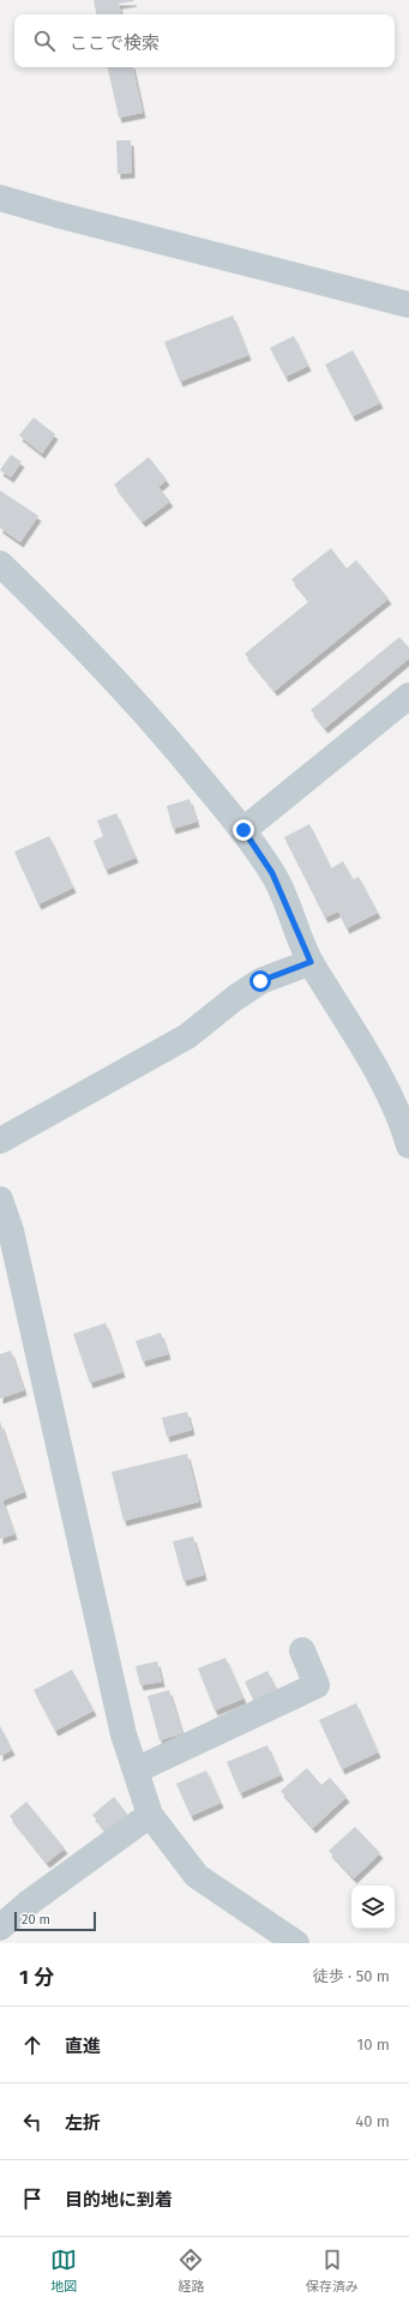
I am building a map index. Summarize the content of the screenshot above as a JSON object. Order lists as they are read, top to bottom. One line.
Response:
{"scale_bar":"20 m","page":{"search":"ここで検索","scale":"20 m","heading":["1 分","徒歩 · 50 m"],"list":[["直進","10 m"],["左折","40 m"],"目的地に到着"],"nav":["地図","経路","保存済み"]}}
